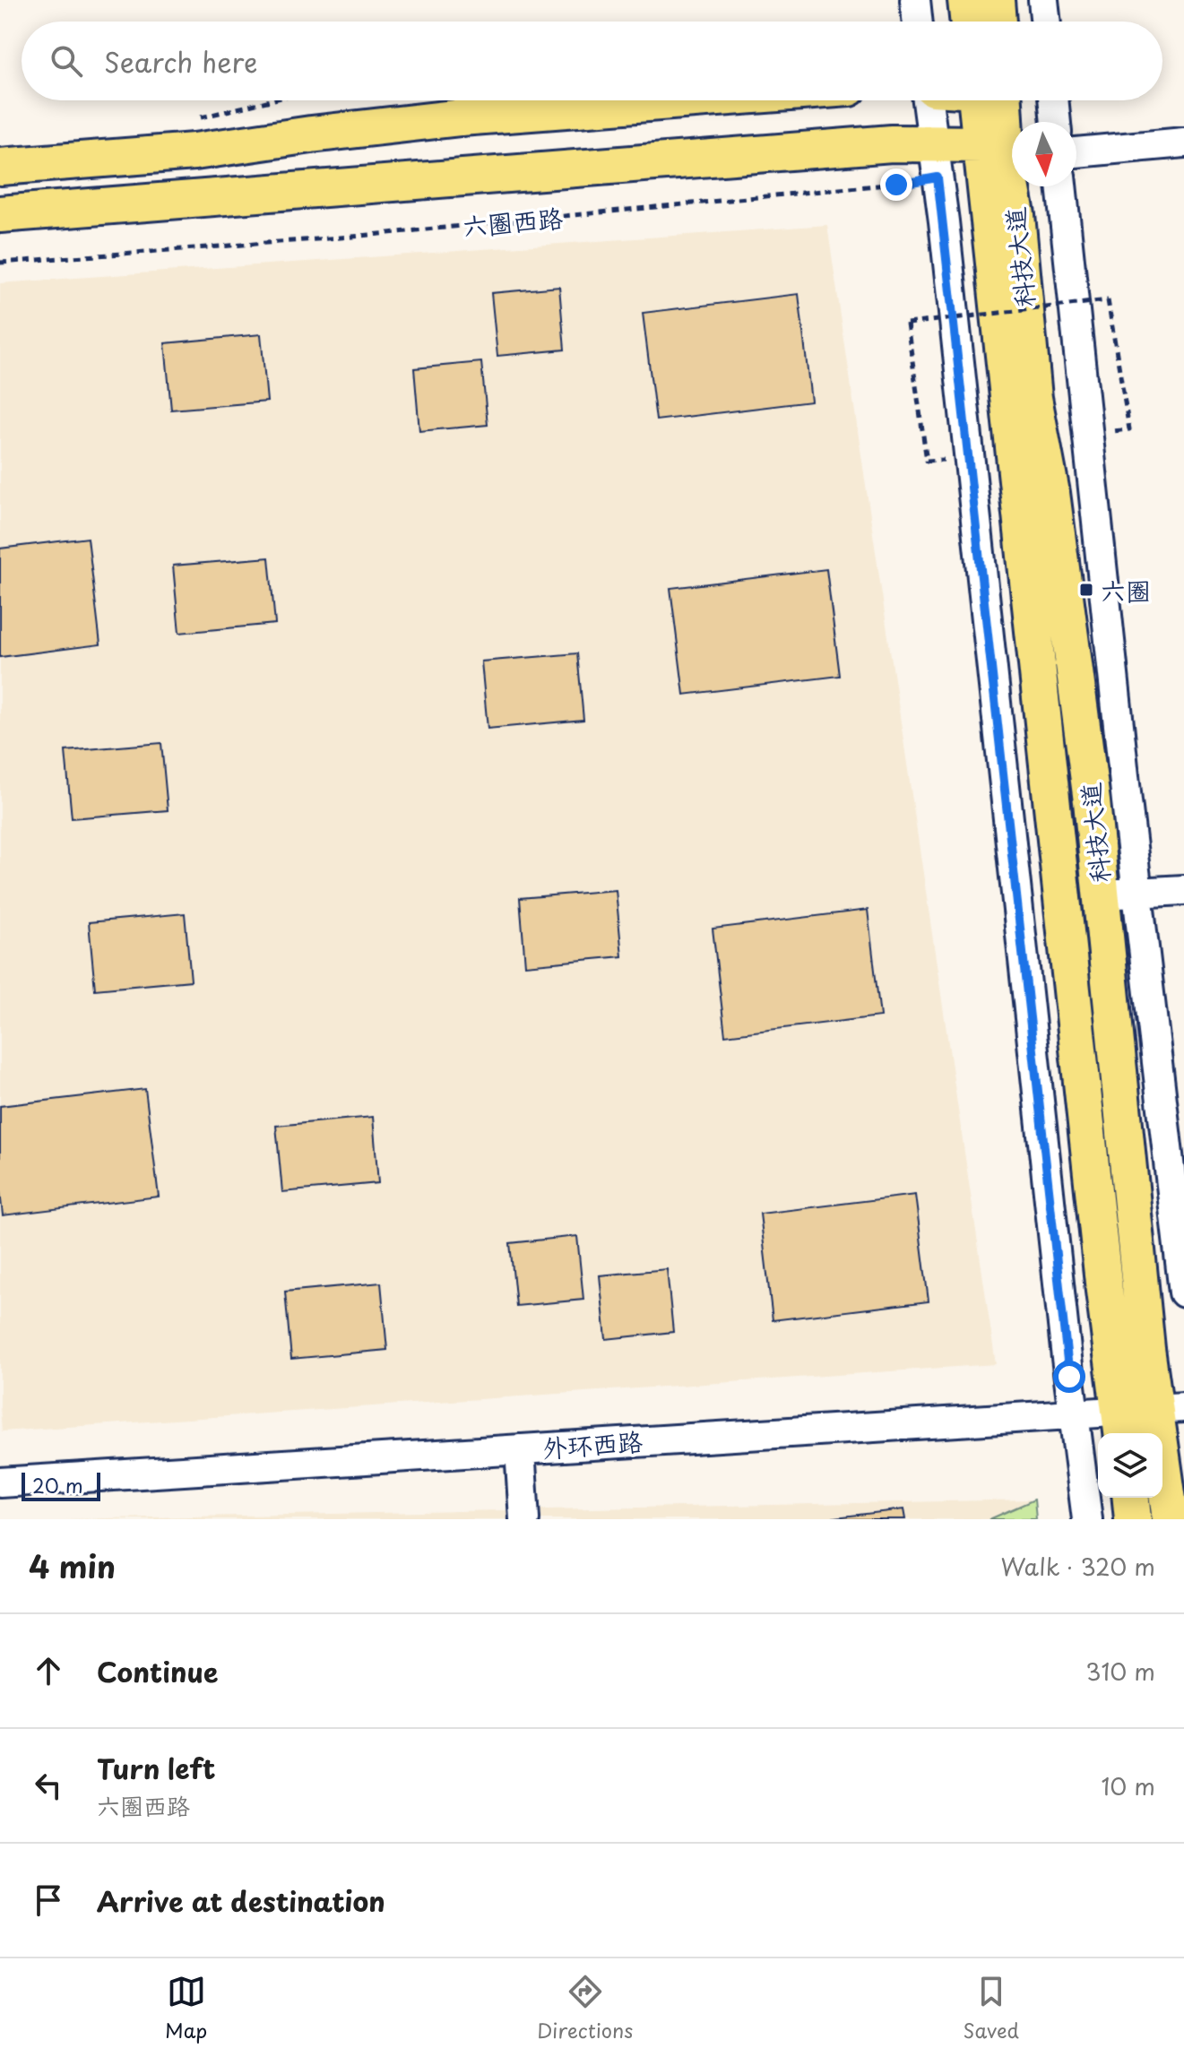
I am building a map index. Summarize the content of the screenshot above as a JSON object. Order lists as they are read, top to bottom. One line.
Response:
{"streets":{"main road":["六圈西路","科技大道"],"street":["外环西路"]},"crossings":[["六圈西路","科技大道"],["科技大道","外环西路"]],"places":{"transit":["六圈"]},"scale_bar":"20 m","north":"bottom","page":{"search":"Search here","scale":"20 m","heading":["4 min","Walk · 320 m"],"list":[["Continue","310 m"],["Turn left","六圈西路","10 m"],"Arrive at destination"],"nav":["Map","Directions","Saved"]}}
